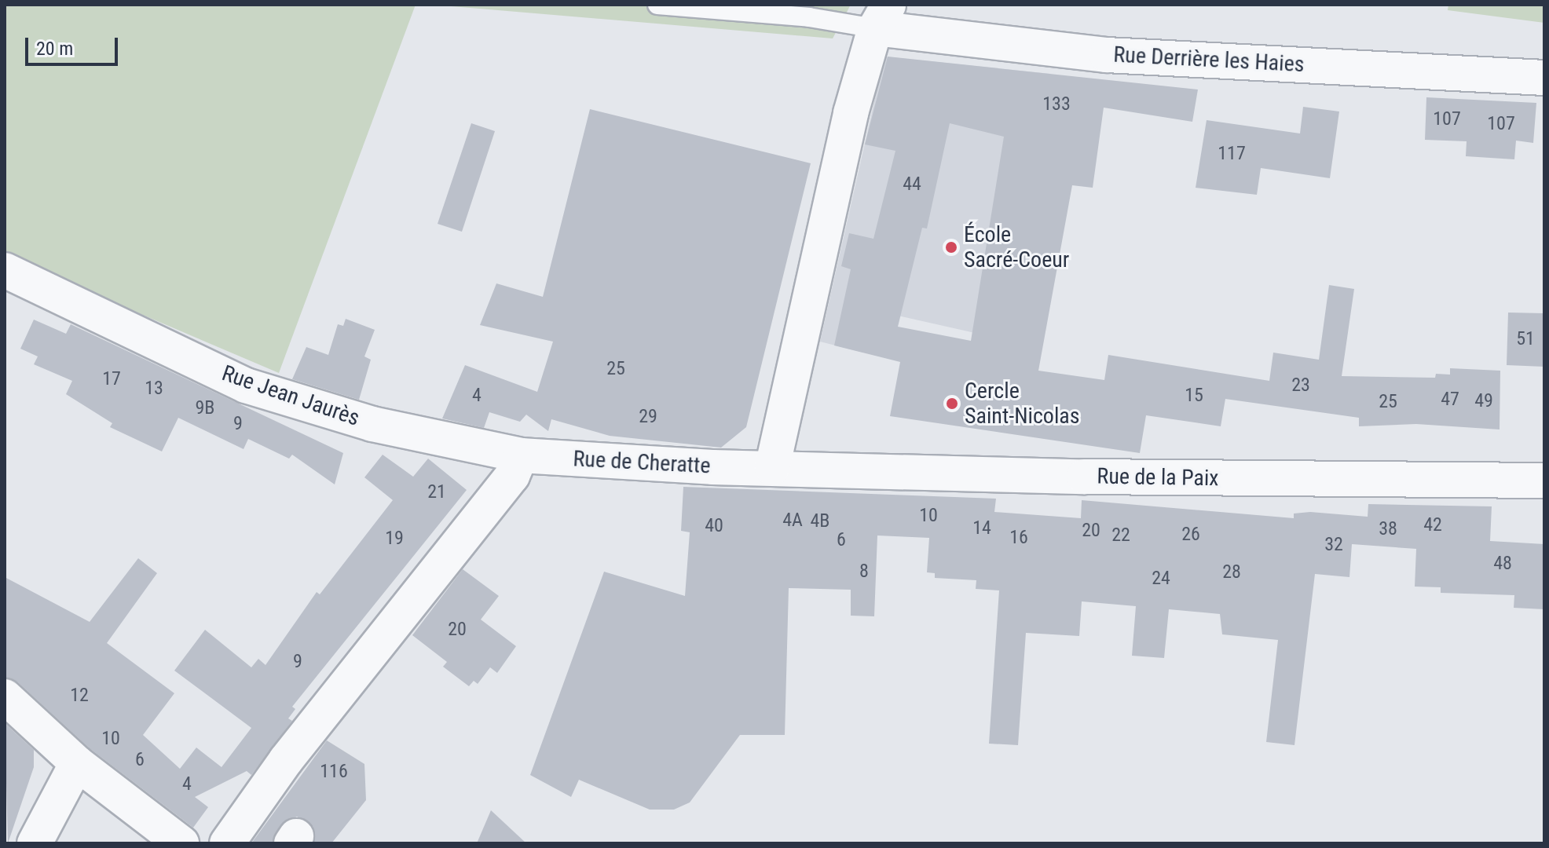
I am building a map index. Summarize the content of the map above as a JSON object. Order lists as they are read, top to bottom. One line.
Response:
{"streets":{"street":["Rue Derrière les Haies","Rue Jean Jaurès","Rue de Cheratte","Rue de la Paix"]},"crossings":[["Rue Jean Jaurès","Rue de Cheratte"],["Rue de Cheratte","Rue de la Paix"]],"places":["École Sacré-Coeur","Cercle Saint-Nicolas"],"house_numbers":["133","107","107","117","44","51","25","17","23","13","4","15","47","49","25","9B","29","9","21","10","4A","4B","42","40","14","38","20","26","22","16","19","6","32","48","8","28","24","20","9","12","10","6","116","4"],"scale_bar":"20 m"}
